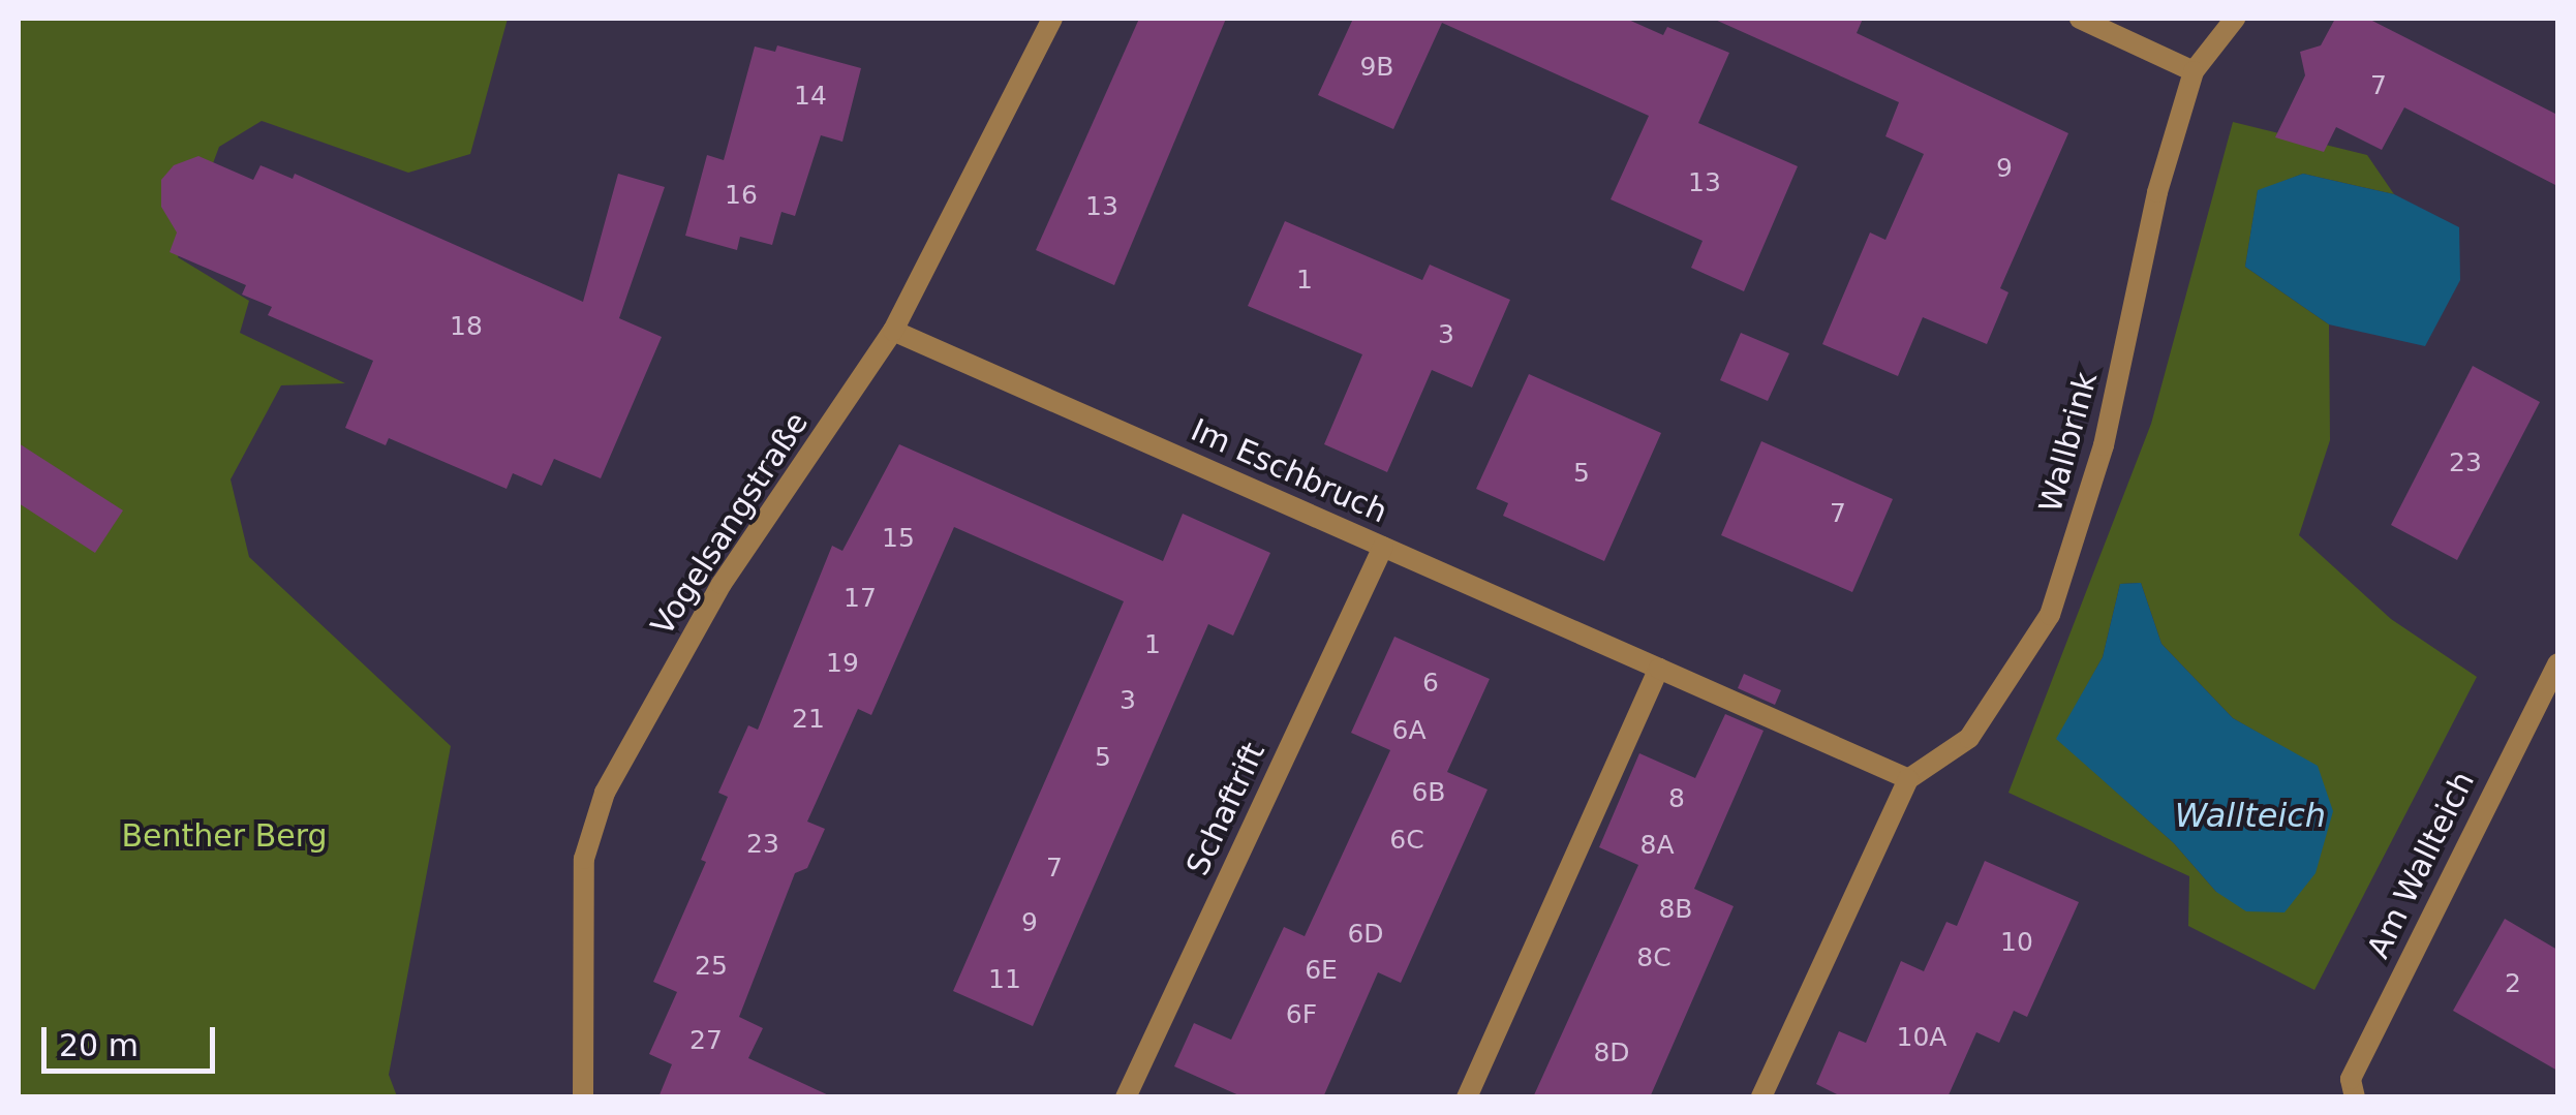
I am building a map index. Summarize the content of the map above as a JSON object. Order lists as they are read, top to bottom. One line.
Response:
{"streets":{"street":["Wallbrink","Im Eschbruch","Vogelsangstraße","Schaftrift","Am Wallteich"]},"crossings":[["Wallbrink","Im Eschbruch"],["Im Eschbruch","Vogelsangstraße"],["Im Eschbruch","Schaftrift"]],"water":["Wallteich"],"parks":["Benther Berg"],"house_numbers":["9B","7","14","9","13","16","13","1","18","3","23","5","7","15","17","1","19","6","3","21","6A","5","6B","8","6C","23","8A","7","8B","9","6D","10","8C","25","6E","11","2","6F","10A","27","8D"],"scale_bar":"20 m"}
